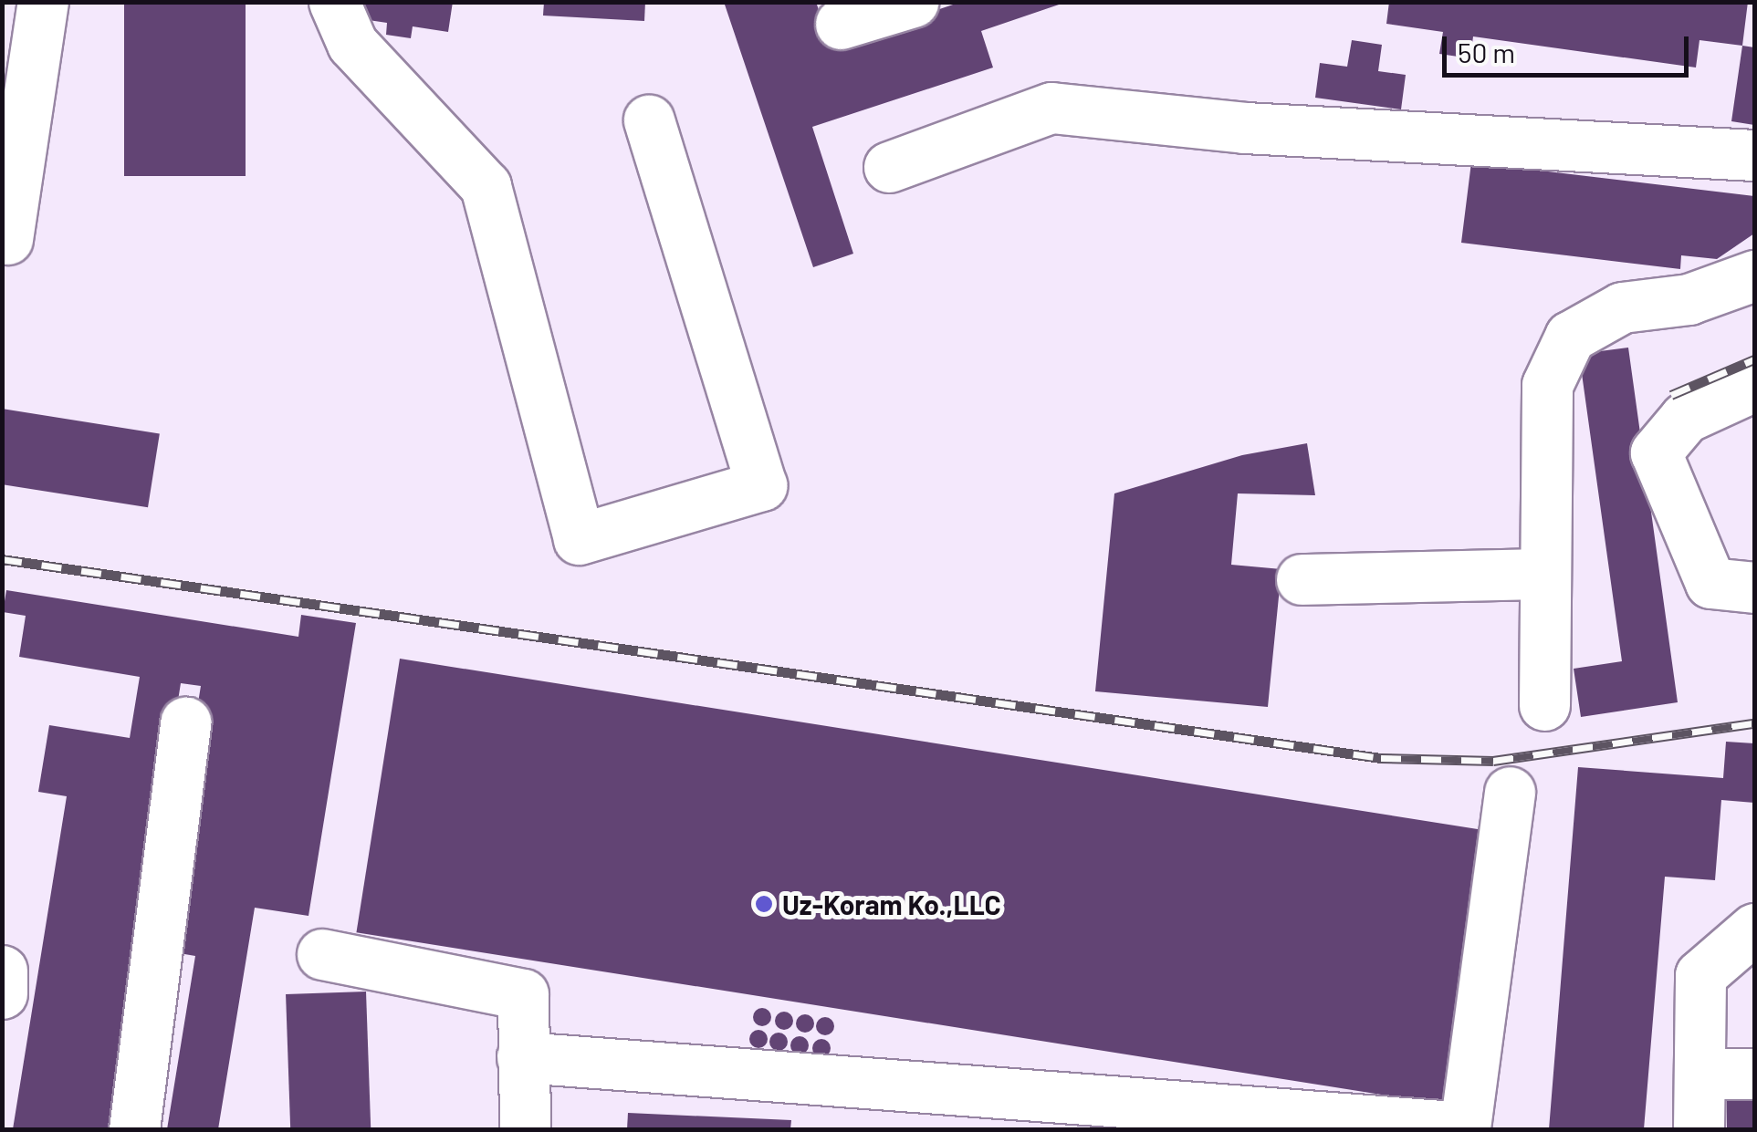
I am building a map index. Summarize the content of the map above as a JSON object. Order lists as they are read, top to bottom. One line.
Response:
{"places":["Uz-Koram Ko.,LLC"],"scale_bar":"50 m"}
